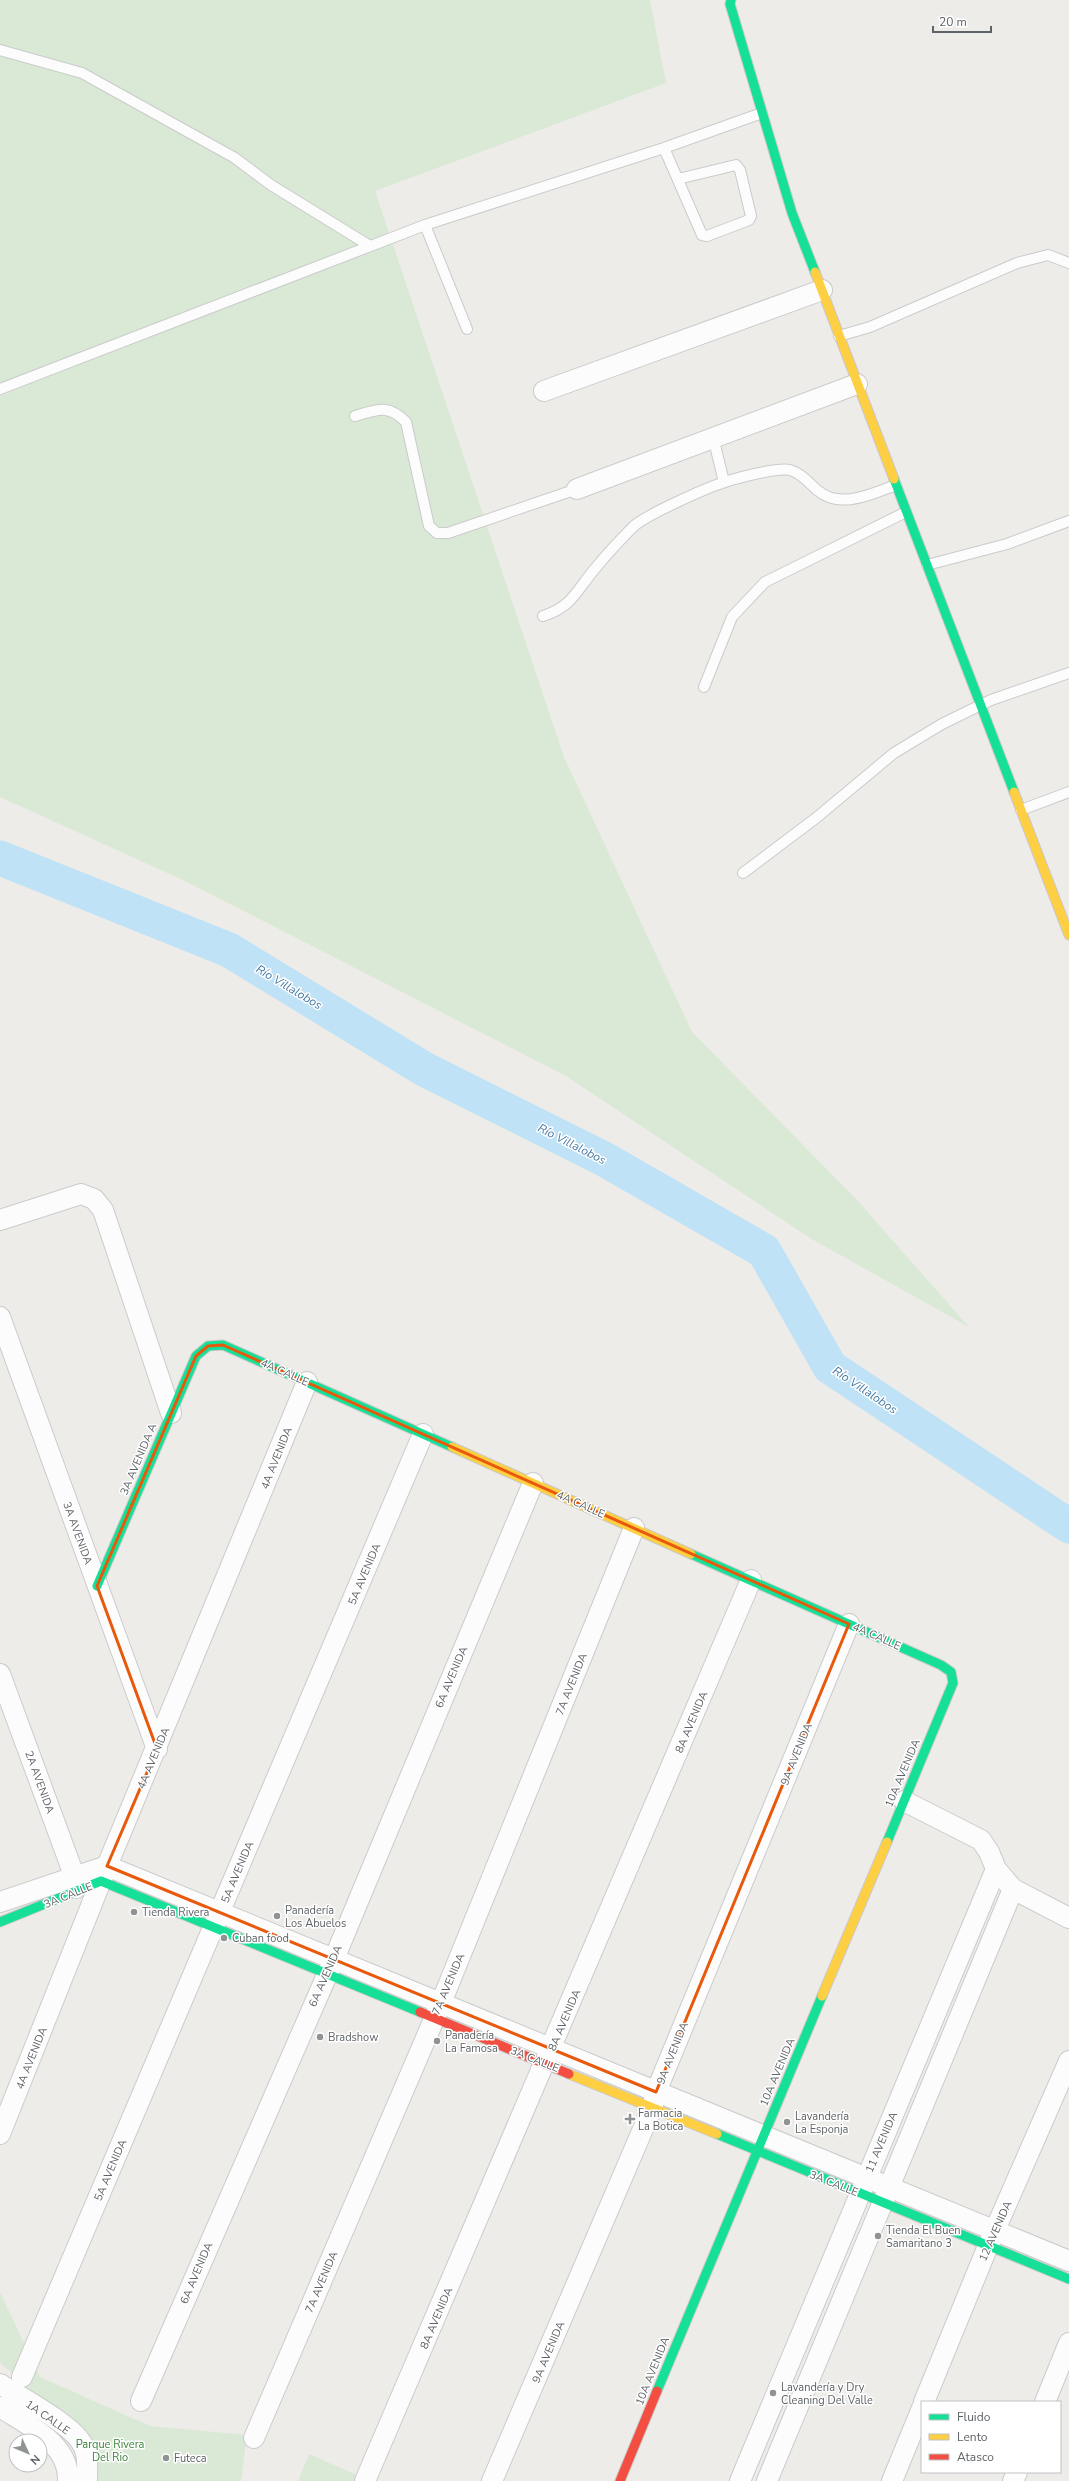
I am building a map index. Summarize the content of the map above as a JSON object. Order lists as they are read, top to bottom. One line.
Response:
{"streets":{"street":["4A CALLE","4A AVENIDA","3A AVENIDA A","3A AVENIDA","5A AVENIDA","6A AVENIDA","7A AVENIDA","8A AVENIDA","9A AVENIDA","10A AVENIDA","2A AVENIDA","3A CALLE","11 AVENIDA","12 AVENIDA","1A CALLE"]},"crossings":[["4A CALLE","4A AVENIDA"],["4A CALLE","3A AVENIDA A"],["4A CALLE","5A AVENIDA"],["4A CALLE","6A AVENIDA"],["4A CALLE","7A AVENIDA"],["4A CALLE","8A AVENIDA"],["4A CALLE","9A AVENIDA"],["4A CALLE","10A AVENIDA"],["4A AVENIDA","3A AVENIDA"],["4A AVENIDA","3A CALLE"],["3A AVENIDA A","3A AVENIDA"],["5A AVENIDA","3A CALLE"],["6A AVENIDA","3A CALLE"],["7A AVENIDA","3A CALLE"],["8A AVENIDA","3A CALLE"],["9A AVENIDA","3A CALLE"],["10A AVENIDA","3A CALLE"],["2A AVENIDA","3A CALLE"],["3A CALLE","11 AVENIDA"],["3A CALLE","12 AVENIDA"]],"water":["Río Villalobos"],"parks":["Parque Rivera Del Rio"],"places":{"other":["Tienda Rivera","Panadería Los Abuelos","Cuban food","Bradshow","Panadería La Famosa","Lavandería La Esponja","Tienda El Buen Samaritano 3","Lavandería y Dry Cleaning Del Valle","Futeca"],"health":["Farmacia La Botica"]},"legend":["Fluido","Lento","Atasco"],"scale_bar":"20 m","north":"bottom right"}
